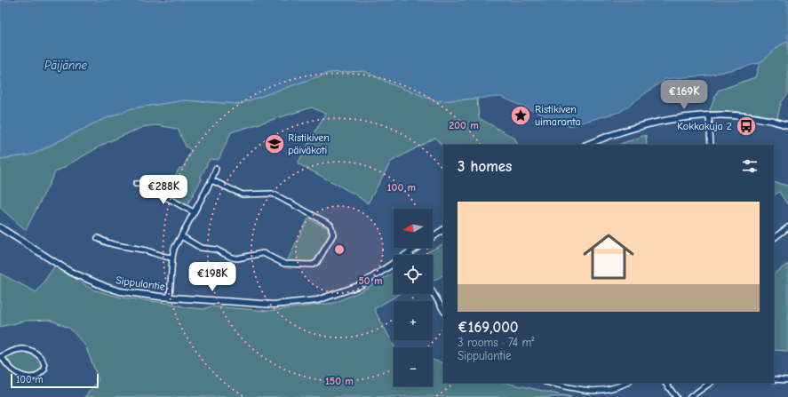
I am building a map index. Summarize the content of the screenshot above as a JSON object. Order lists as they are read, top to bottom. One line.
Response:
{"streets":{"street":["Sippulantie"]},"water":["Päijänne"],"places":{"place":["Ristikiven uimaranta"],"bus stop":["Kokkakuja 2"],"school or university":["Ristikiven päiväkoti"]},"scale_bar":"100 m","north":"left","page":{"price":["€169K","€288K","€198K"],"heading":"3 homes","list":[{"name":"€169,000","note":"3 rooms · 74 m² · Sippulantie"}],"map_buttons":["+","−"],"scale":"100 m"},"rings":["200 m","100 m","50 m","150 m"]}
